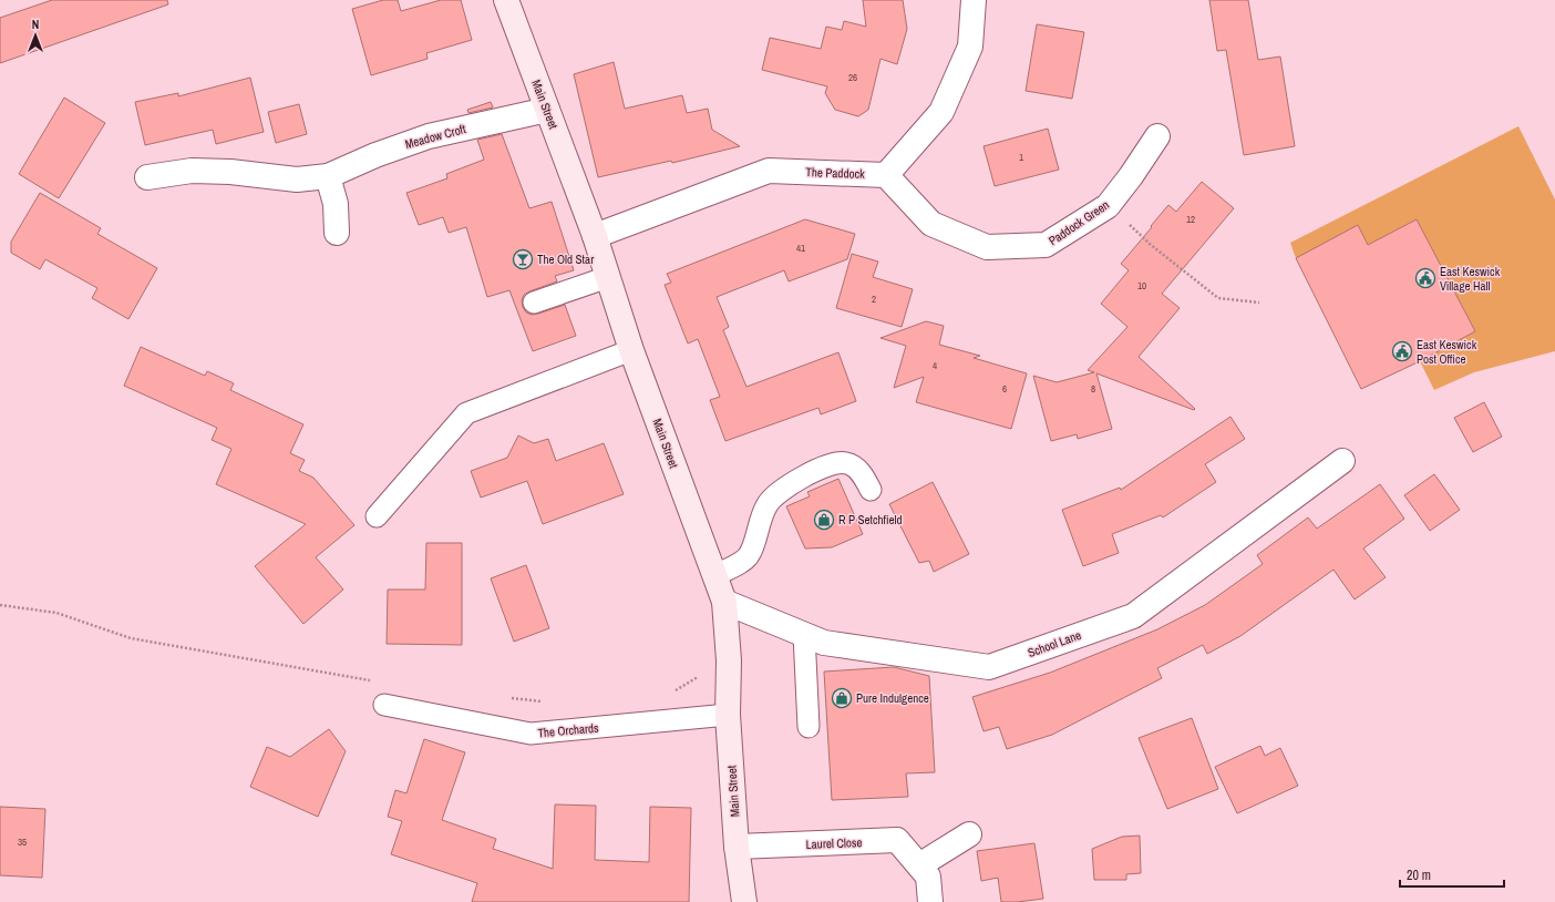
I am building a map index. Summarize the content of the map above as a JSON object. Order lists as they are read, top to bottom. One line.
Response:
{"streets":{"street":["Main Street","Meadow Croft","The Paddock","Paddock Green","School Lane","Laurel Close"],"lane":["The Orchards"]},"crossings":[["Main Street","Meadow Croft"],["Main Street","The Paddock"],["Main Street","School Lane"],["Main Street","The Orchards"],["Main Street","Laurel Close"],["The Paddock","Paddock Green"]],"places":{"bar":["The Old Star"],"public building":["East Keswick Village Hall","East Keswick Post Office"],"shop":["R P Setchfield","Pure Indulgence"]},"house_numbers":["26","1","12","41","10","2","4","6","8","35"],"scale_bar":"20 m","north":"top"}
